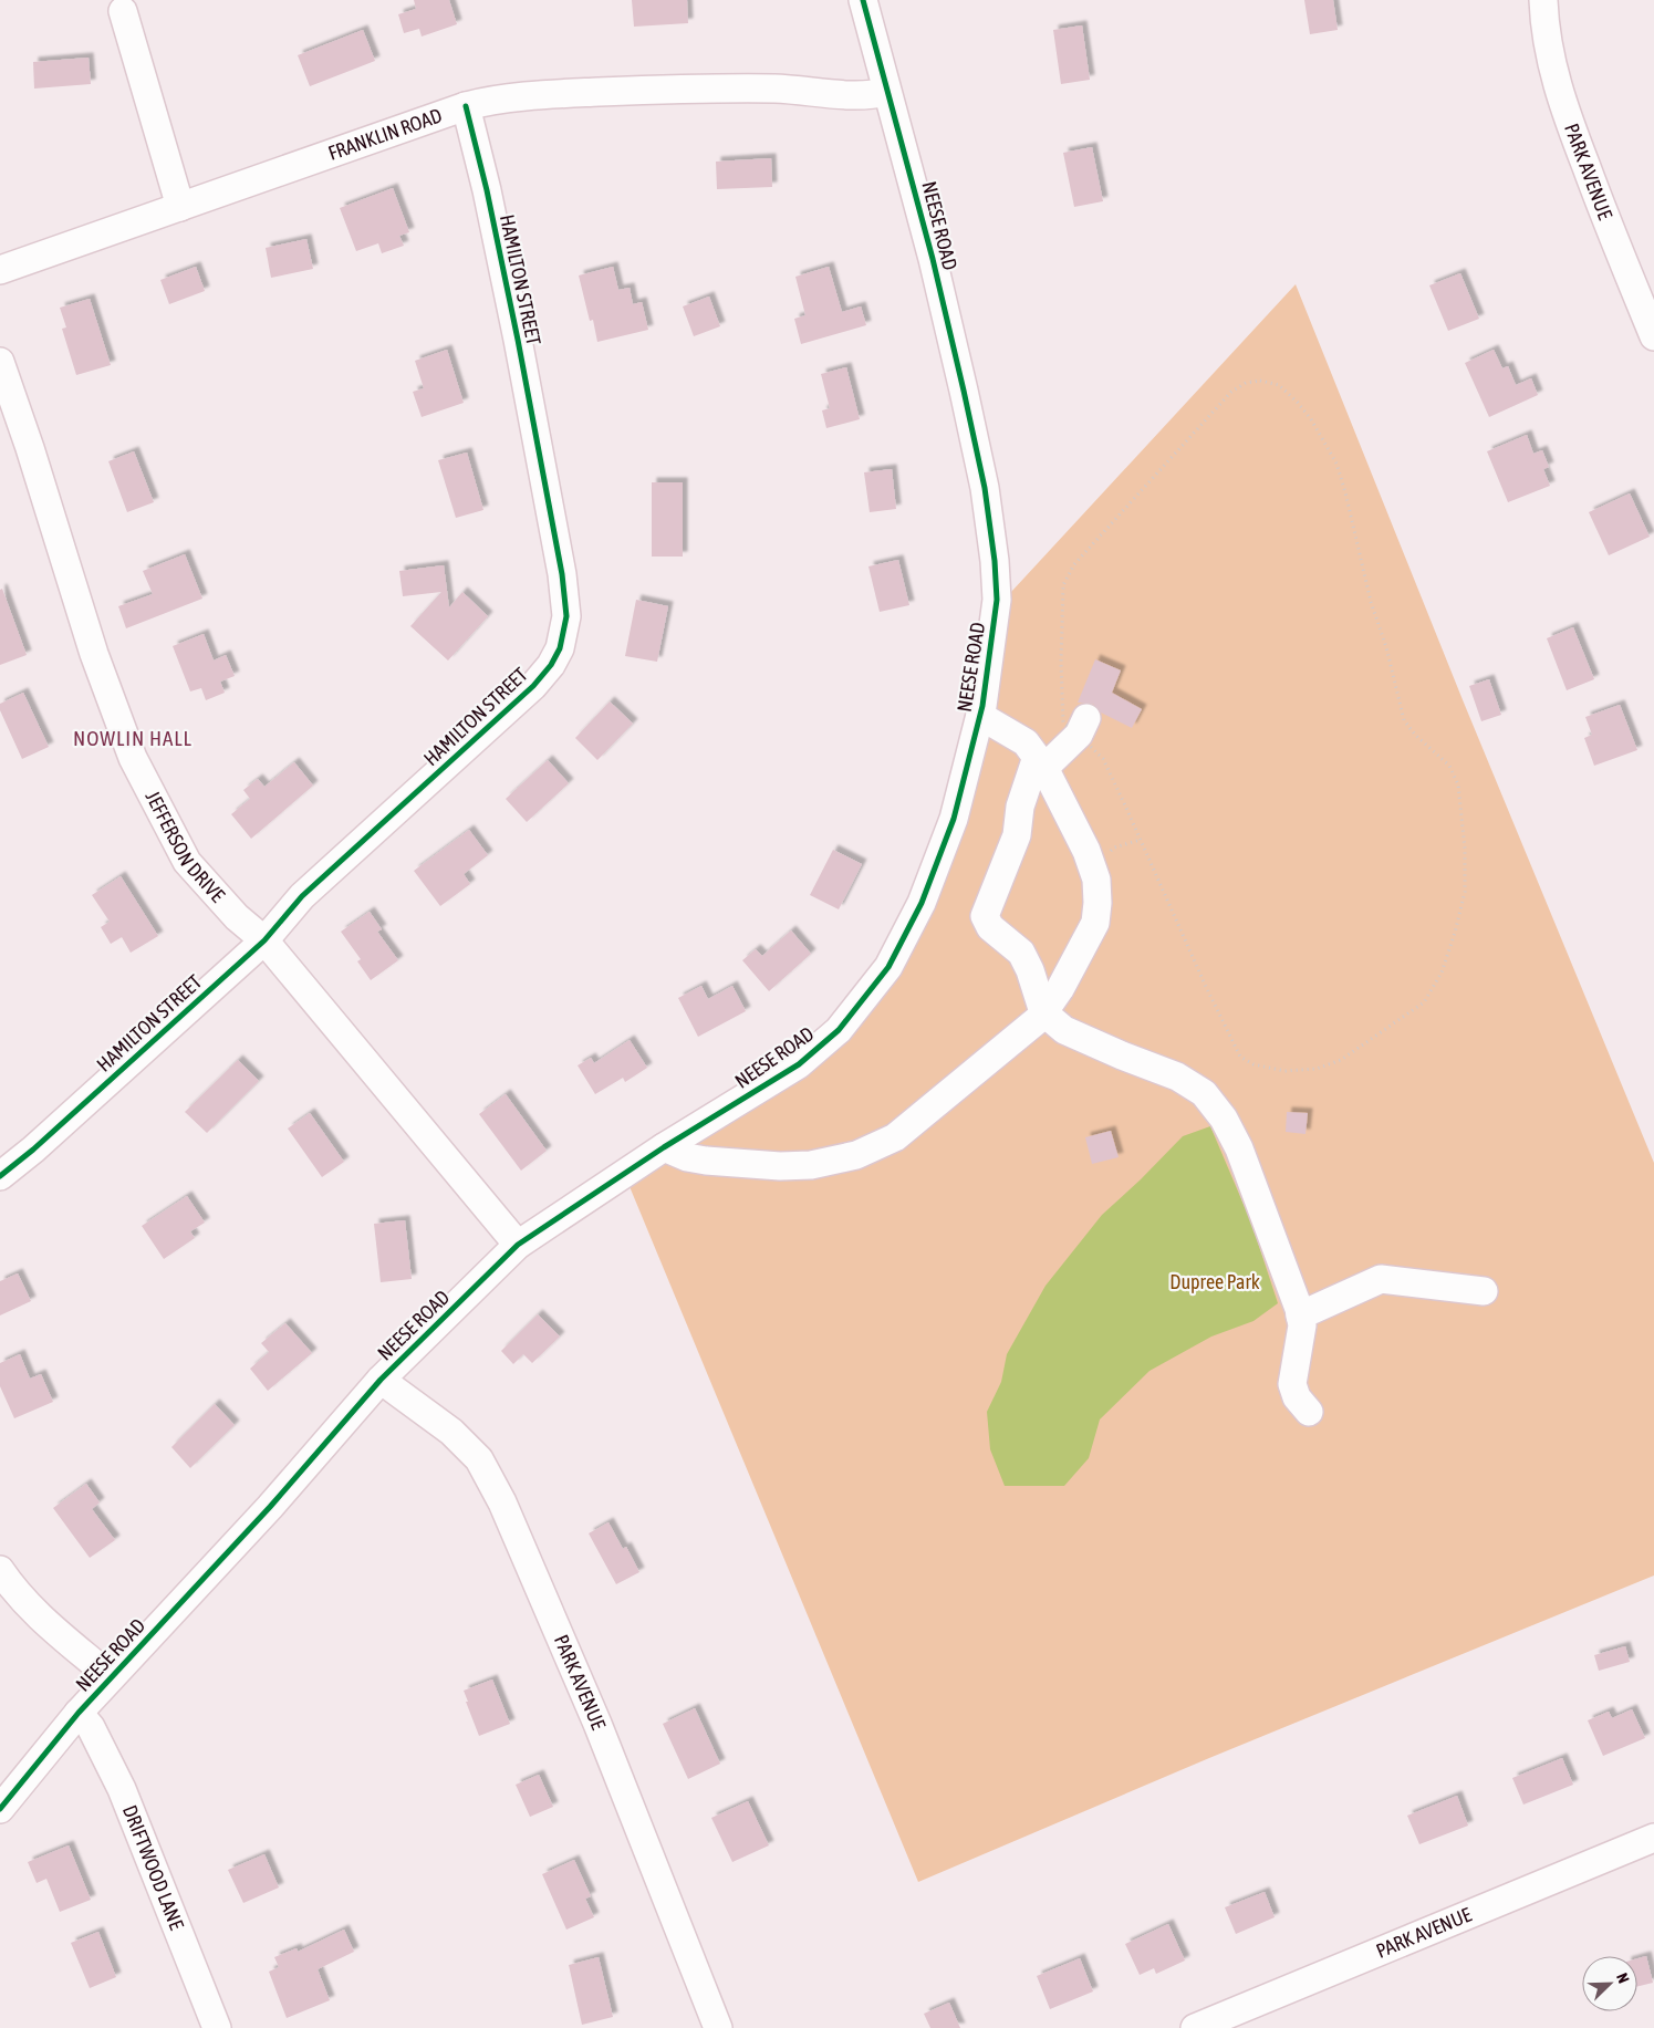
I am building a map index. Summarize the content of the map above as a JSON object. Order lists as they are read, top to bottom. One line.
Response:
{"streets":{"street":["FRANKLIN ROAD","PARK AVENUE","NEESE ROAD","HAMILTON STREET","JEFFERSON DRIVE","DRIFTWOOD LANE"]},"crossings":[["FRANKLIN ROAD","NEESE ROAD"],["FRANKLIN ROAD","HAMILTON STREET"],["PARK AVENUE","NEESE ROAD"],["NEESE ROAD","JEFFERSON DRIVE"],["NEESE ROAD","DRIFTWOOD LANE"],["HAMILTON STREET","JEFFERSON DRIVE"]],"districts":["NOWLIN HALL"],"parks":["Dupree Park"],"north":"top right"}
